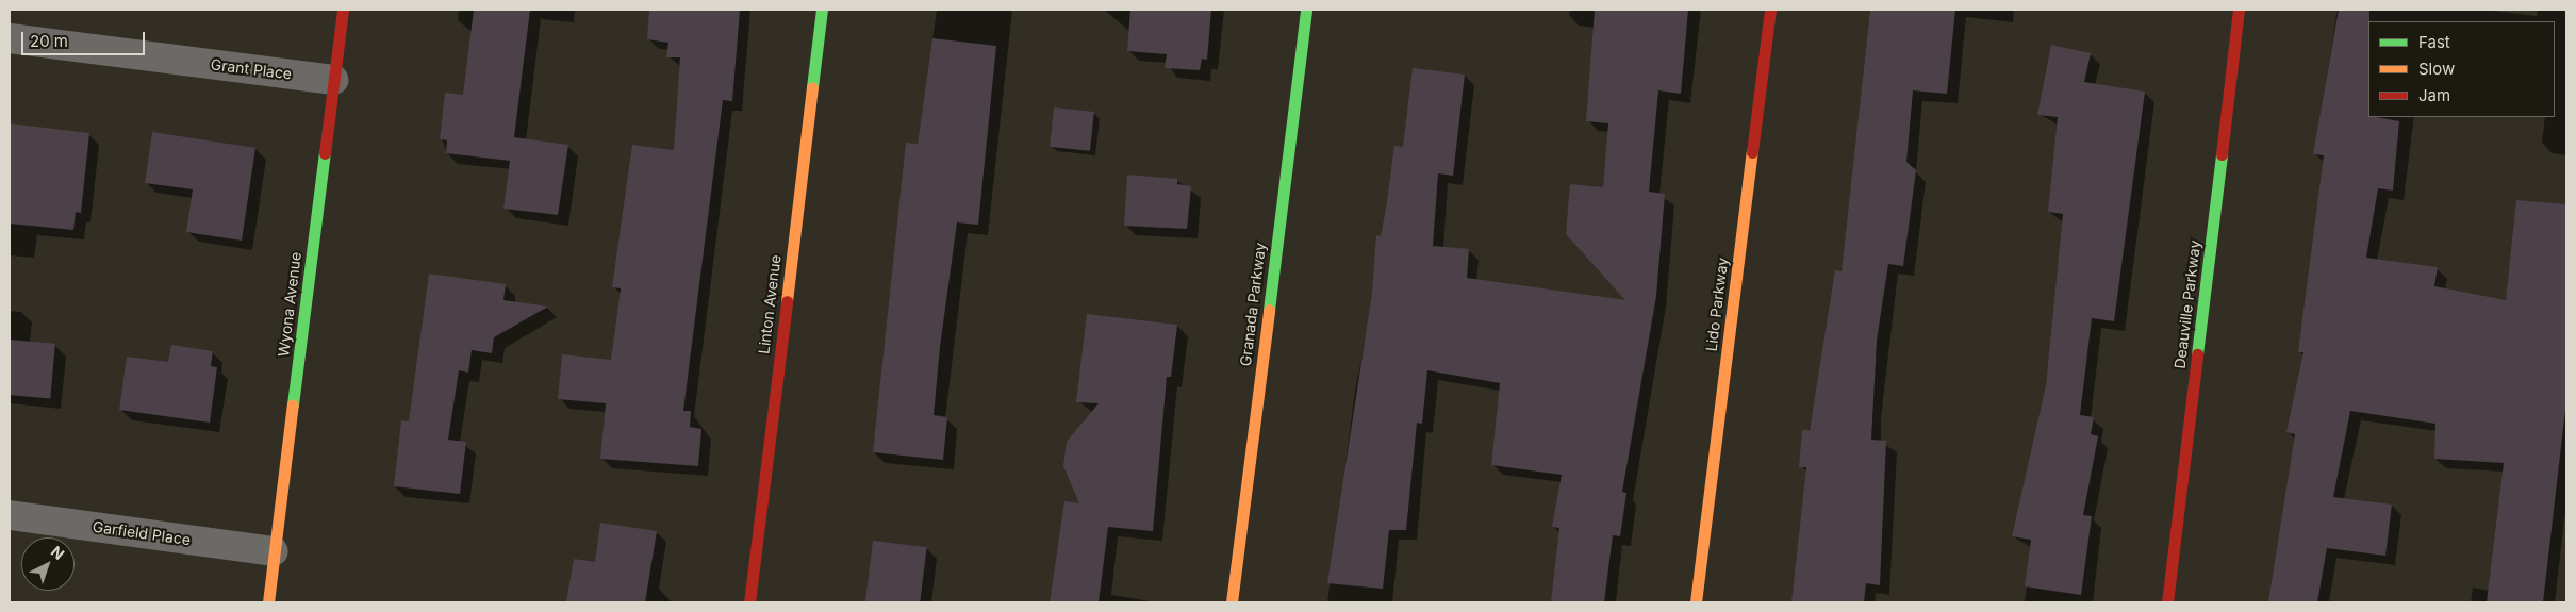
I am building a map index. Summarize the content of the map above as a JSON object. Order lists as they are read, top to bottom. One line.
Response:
{"streets":{"street":["Grant Place","Wyona Avenue","Linton Avenue","Granada Parkway","Lido Parkway","Deauville Parkway","Garfield Place"]},"crossings":[["Grant Place","Wyona Avenue"],["Wyona Avenue","Garfield Place"]],"legend":["Fast","Slow","Jam"],"scale_bar":"20 m","north":"top right"}
